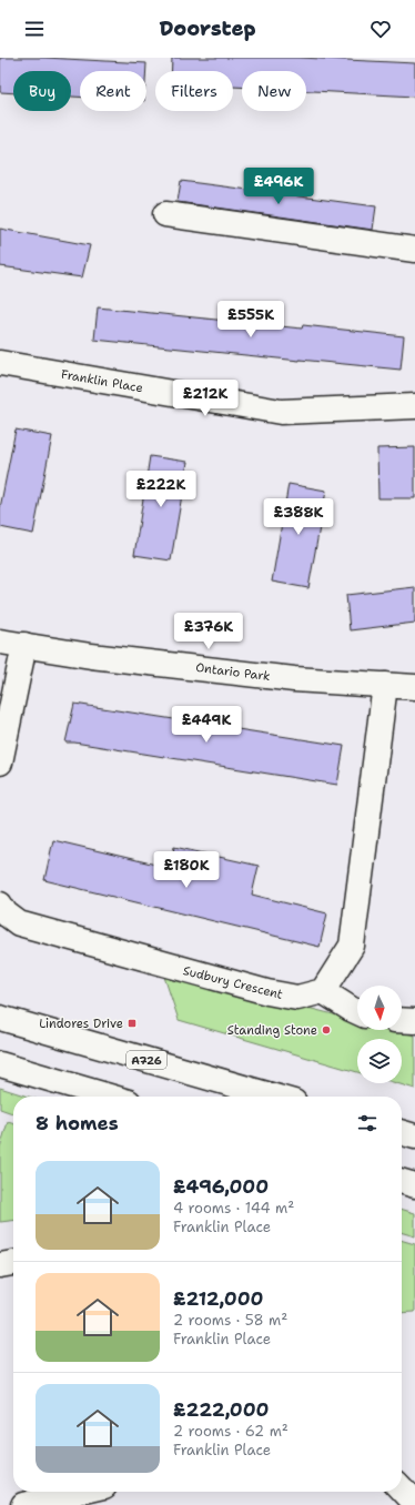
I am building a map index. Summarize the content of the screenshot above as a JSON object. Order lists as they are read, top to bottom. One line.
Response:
{"streets":{"main road":["Franklin Place","Ontario Park","Sudbury Crescent","A726"]},"places":{"transit":["Lindores Drive"],"other":["Standing Stone"]},"north":"bottom","page":{"header":"Doorstep","chip":["Buy","Rent","Filters","New"],"price":["£496K","£555K","£212K","£222K","£388K","£376K","£449K","£180K"],"heading":"8 homes","list":[{"name":"£496,000","note":"4 rooms · 144 m² · Franklin Place"},{"name":"£212,000","note":"2 rooms · 58 m² · Franklin Place"},{"name":"£222,000","note":"2 rooms · 62 m² · Franklin Place"}]}}
